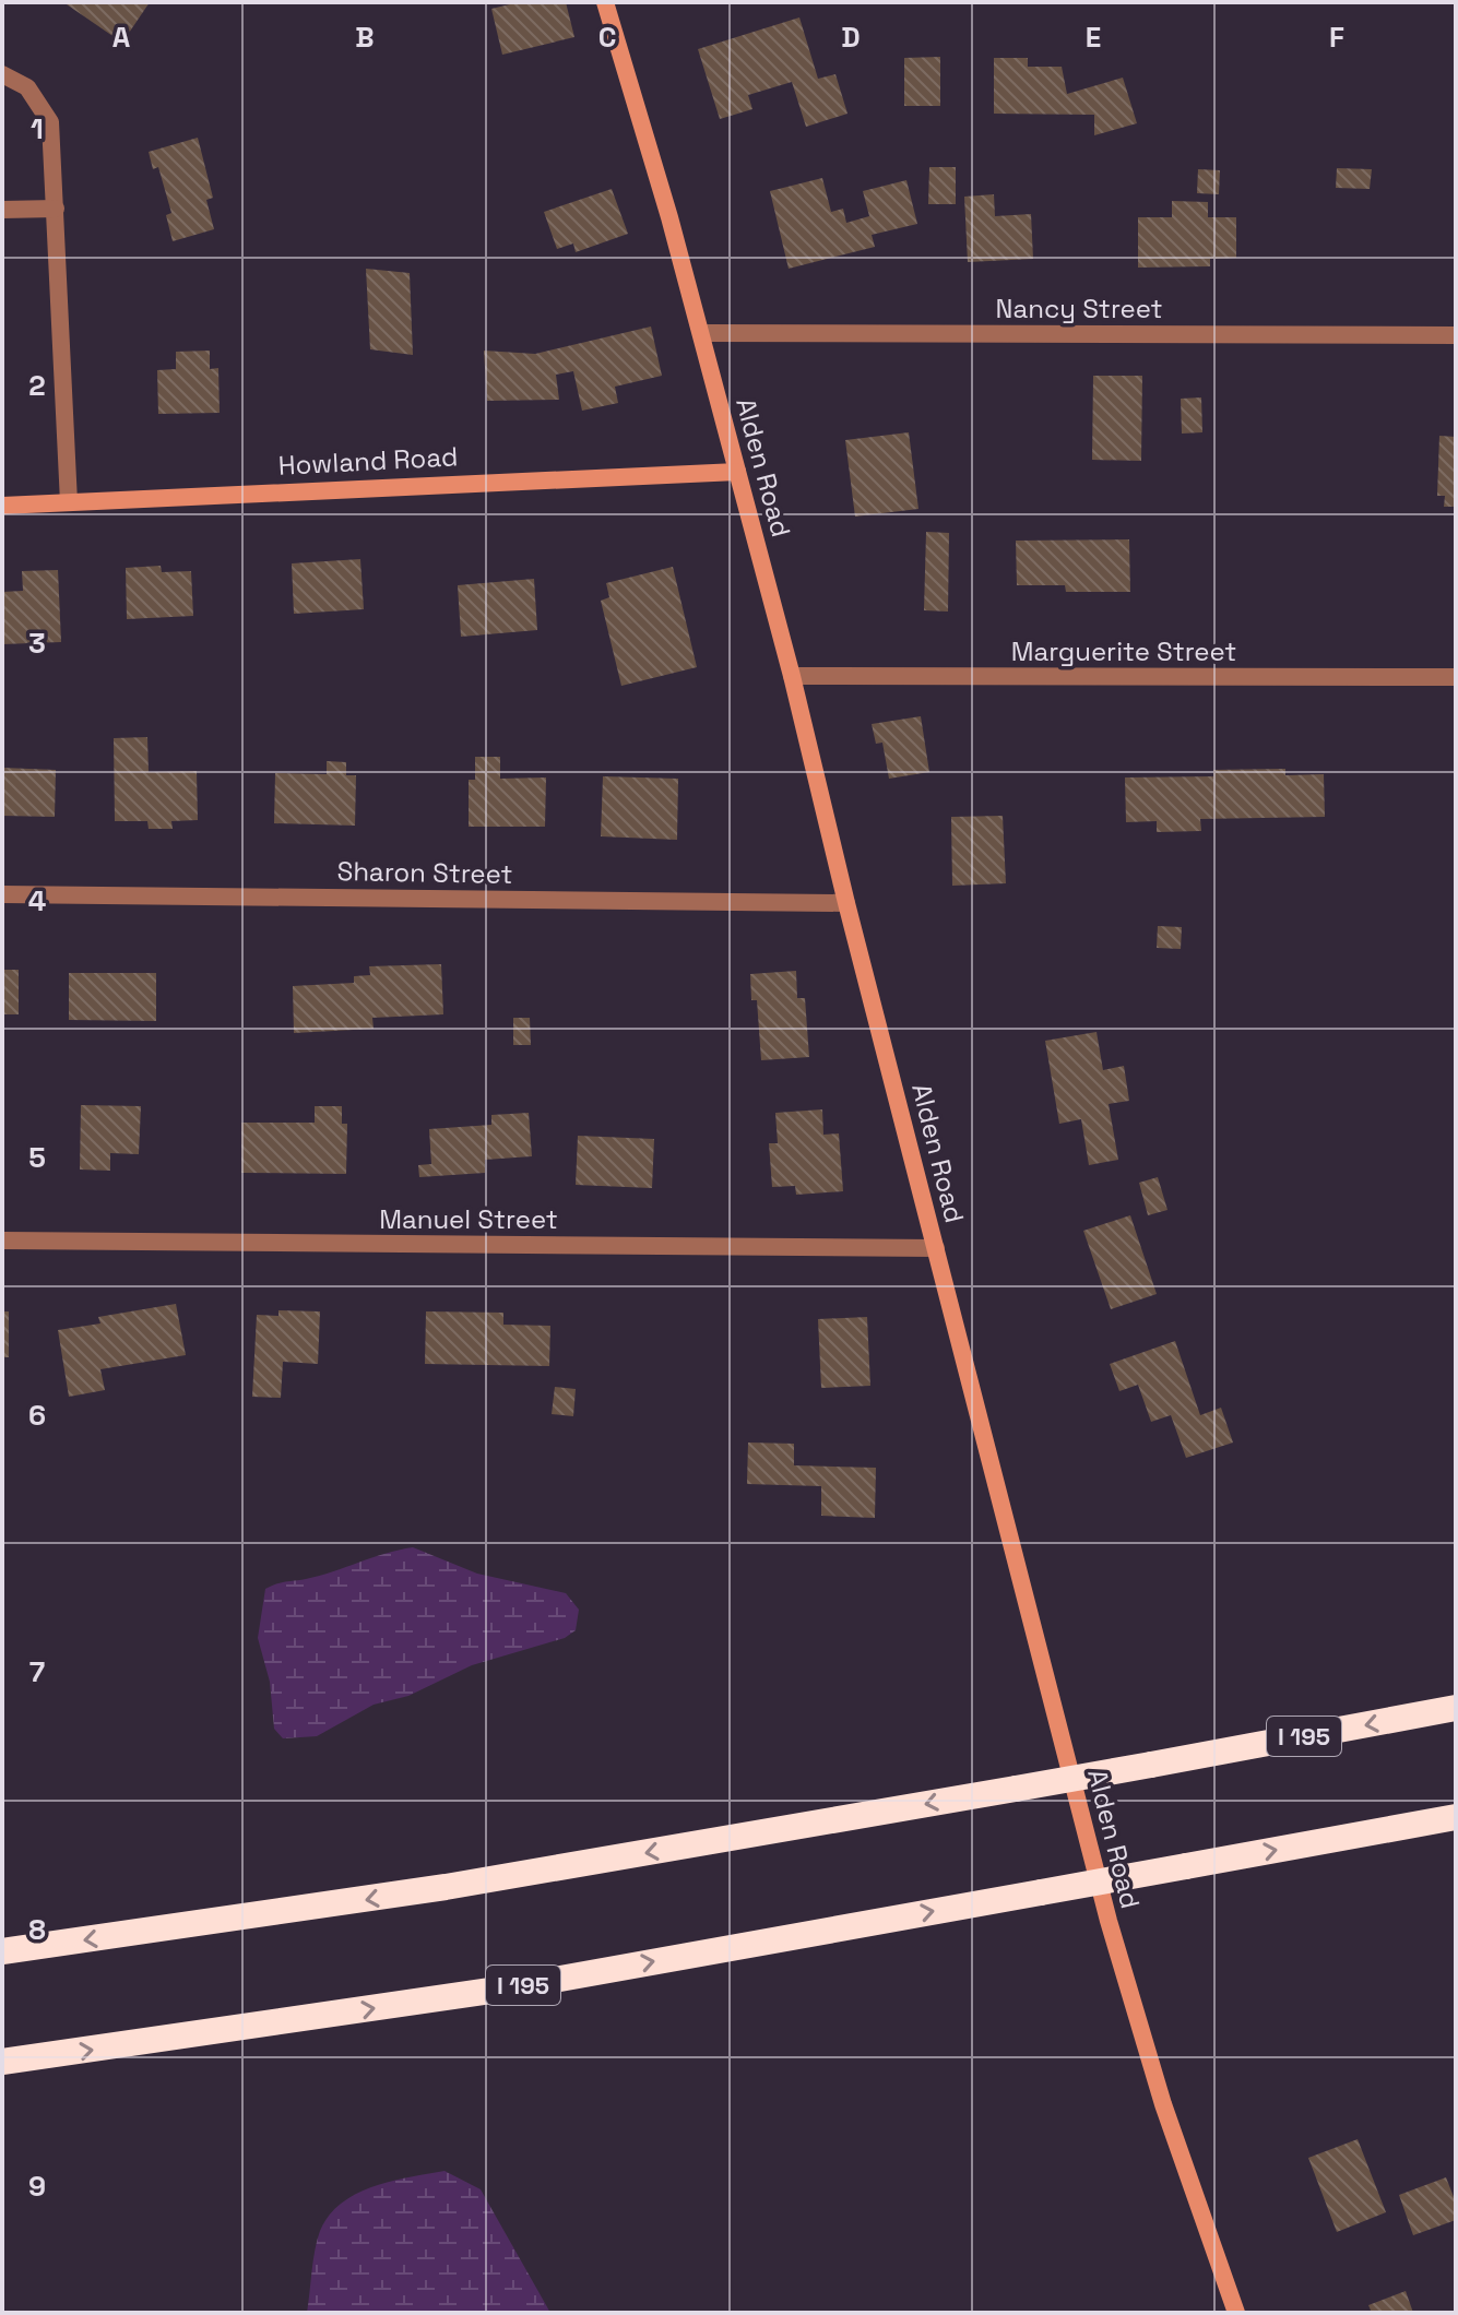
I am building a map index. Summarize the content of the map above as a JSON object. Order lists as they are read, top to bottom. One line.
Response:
{"streets":{"highway":["I 195"],"main road":["Howland Road","Alden Road"],"street":["Nancy Street","Marguerite Street","Sharon Street","Manuel Street"]},"crossings":[["Nancy Street","Alden Road"],["Howland Road","Alden Road"],["Alden Road","Marguerite Street"],["Alden Road","Sharon Street"],["Alden Road","Manuel Street"]],"grid":{"columns":["A","B","C","D","E","F"],"rows":["1","2","3","4","5","6","7","8","9"]}}
